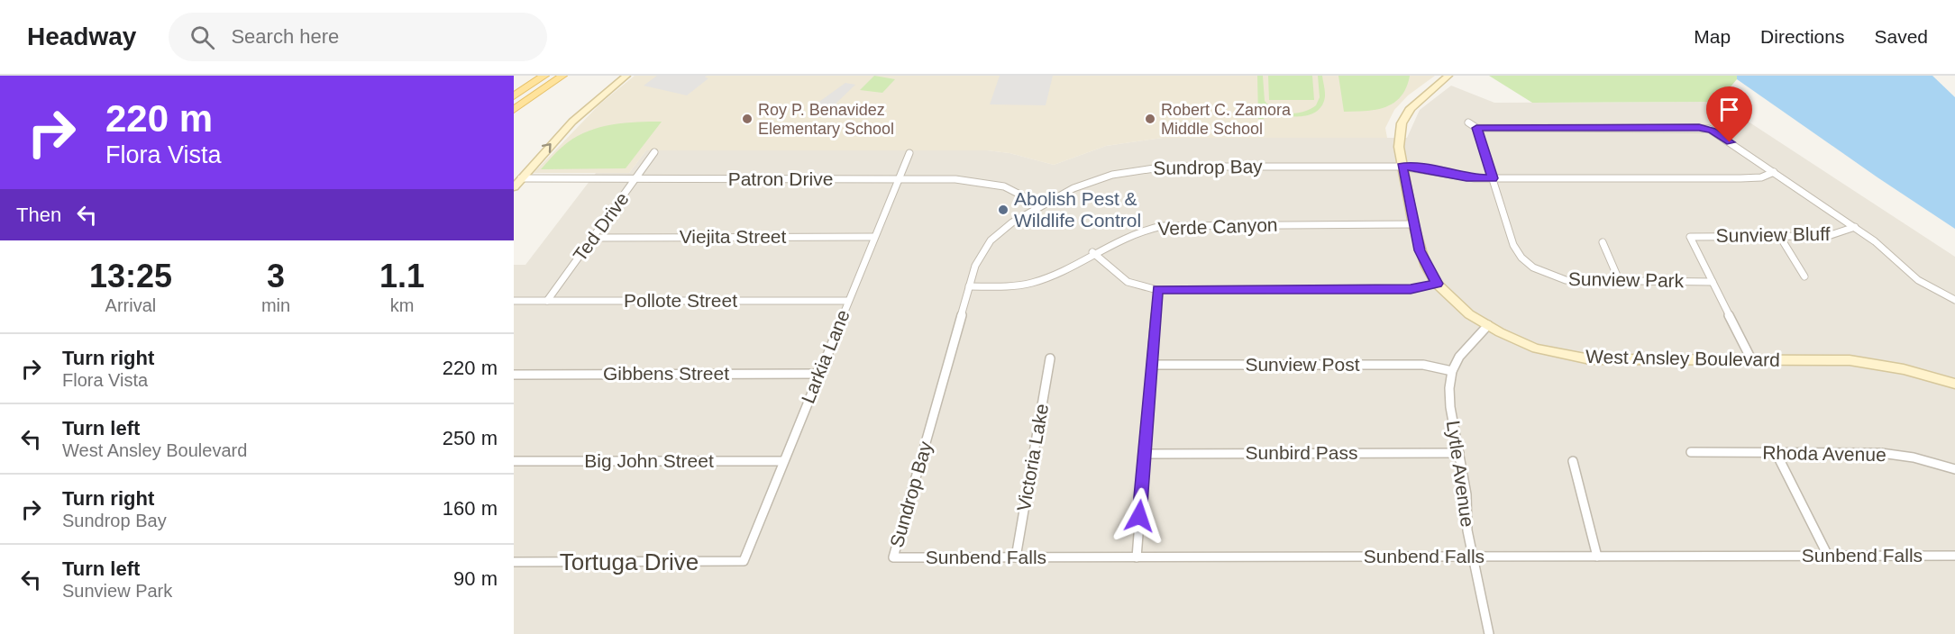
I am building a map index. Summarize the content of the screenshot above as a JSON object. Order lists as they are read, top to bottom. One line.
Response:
{"streets":{"street":["Sundrop Bay","Patron Drive","Ted Drive","Verde Canyon","Sunview Bluff","Viejita Street","Sunview Park","Pollote Street","Larkia Lane","West Ansley Boulevard","Sunview Post","Gibbens Street","Sunbird Pass","Rhoda Avenue","Victoria Lake","Big John Street","Lytle Avenue","Sunbend Falls","Tortuga Drive"]},"crossings":[["Sundrop Bay","Patron Drive"],["Sundrop Bay","Verde Canyon"],["Sundrop Bay","Sunview Park"],["Sundrop Bay","West Ansley Boulevard"],["Sundrop Bay","Sunbend Falls"],["Patron Drive","Ted Drive"],["Patron Drive","Larkia Lane"],["Ted Drive","Viejita Street"],["Ted Drive","Pollote Street"],["Verde Canyon","West Ansley Boulevard"],["Sunview Bluff","Sunview Park"],["Viejita Street","Larkia Lane"],["Pollote Street","Larkia Lane"],["Larkia Lane","Gibbens Street"],["Larkia Lane","Big John Street"],["Larkia Lane","Tortuga Drive"],["West Ansley Boulevard","Lytle Avenue"],["Sunview Post","Lytle Avenue"],["Sunbird Pass","Lytle Avenue"],["Victoria Lake","Sunbend Falls"],["Lytle Avenue","Sunbend Falls"]],"places":["Roy P. Benavidez Elementary School","Robert C. Zamora Middle School","Abolish Pest & Wildlife Control"],"page":{"header":"Headway","search":"Search here","nav":["Map","Directions","Saved"],"turn":["220 m","Flora Vista"],"then":"Then","eta":["13:25","Arrival","3","min","1.1","km"],"list":[{"name":"Turn right","note":"Flora Vista","value":"220 m"},{"name":"Turn left","note":"West Ansley Boulevard","value":"250 m"},{"name":"Turn right","note":"Sundrop Bay","value":"160 m"},{"name":"Turn left","note":"Sunview Park","value":"90 m"}]}}
